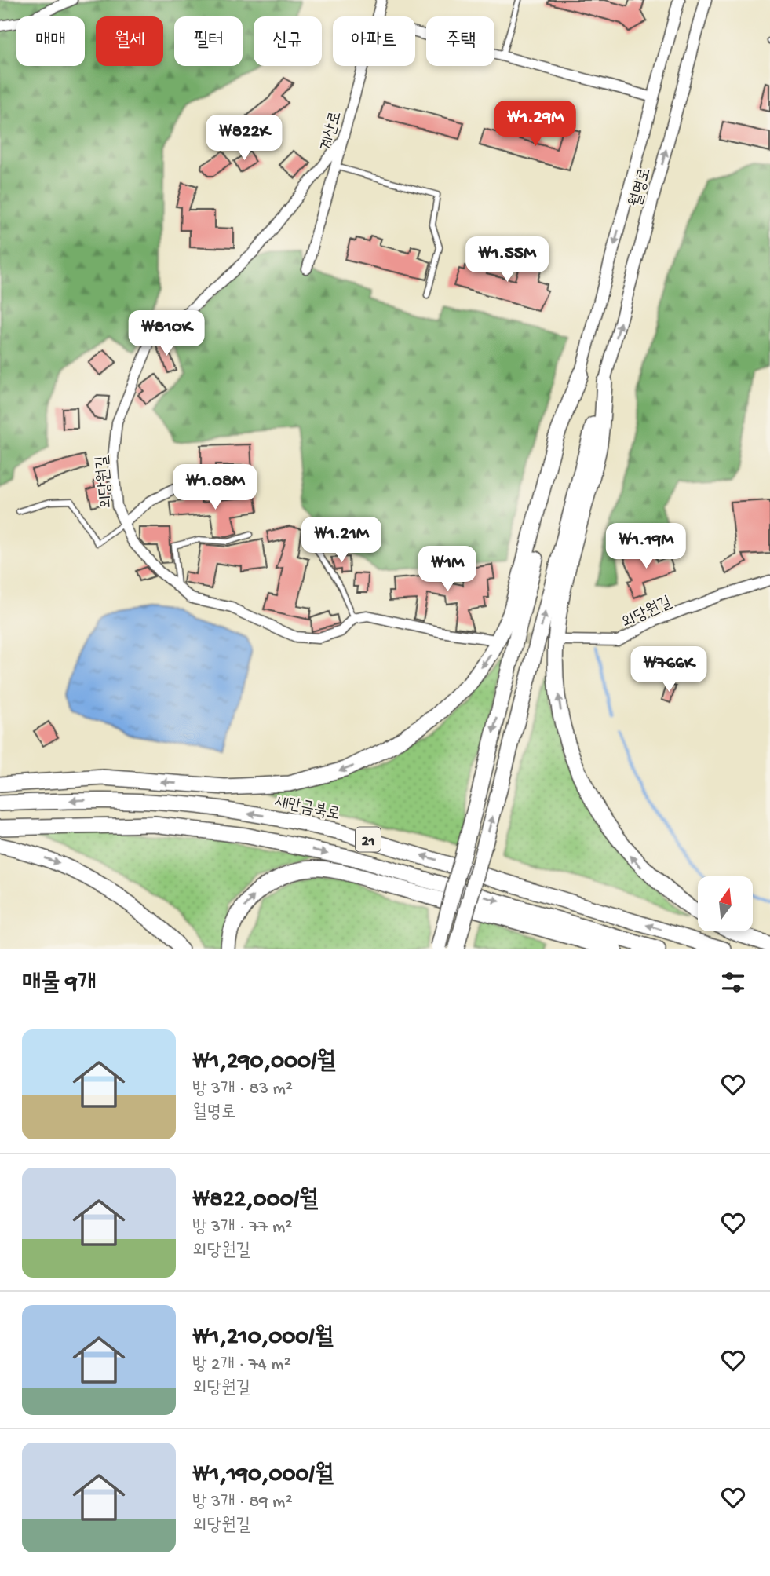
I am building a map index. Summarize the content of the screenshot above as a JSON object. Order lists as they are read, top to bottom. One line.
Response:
{"streets":{"highway":["새만금북로","21"],"street":["계산로","월명로","외당원길"]},"crossings":[["계산로","외당원길"]],"north":"top","page":{"chip":["매매","월세","필터","신규","아파트","주택"],"price":["₩1.29M","₩822K","₩1.55M","₩810K","₩1.08M","₩1.21M","₩1.19M","₩1M","₩766K"],"heading":"매물 9개","list":[{"name":"₩1,290,000/월","note":"방 3개 · 83 m² · 월명로"},{"name":"₩822,000/월","note":"방 3개 · 77 m² · 외당원길"},{"name":"₩1,210,000/월","note":"방 2개 · 74 m² · 외당원길"},{"name":"₩1,190,000/월","note":"방 3개 · 89 m² · 외당원길"}]}}
